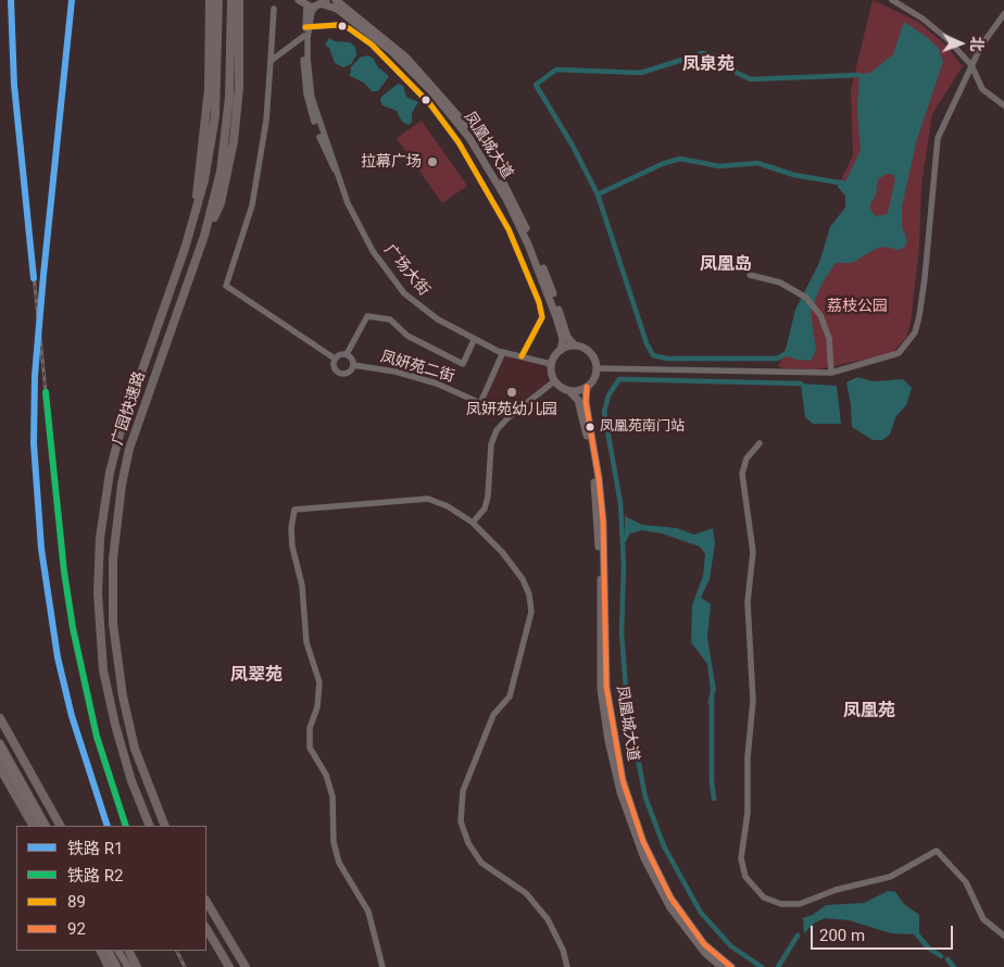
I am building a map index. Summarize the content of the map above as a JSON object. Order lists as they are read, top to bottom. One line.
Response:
{"streets":{"highway":["广园快速路"],"main road":["凤凰城大道"],"street":["广场大街","凤妍苑二街"]},"crossings":[["凤凰城大道","广场大街"],["广场大街","凤妍苑二街"]],"districts":["凤泉苑","凤凰岛","凤翠苑","凤凰苑"],"parks":["荔枝公园"],"places":["拉幕广场","凤妍苑幼儿园","凤凰苑南门站"],"lines":["rail line R1","transit line 89","transit line 92","rail line R2"],"legend":["铁路 R1","铁路 R2","89","92"],"scale_bar":"200 m","north":"right"}
